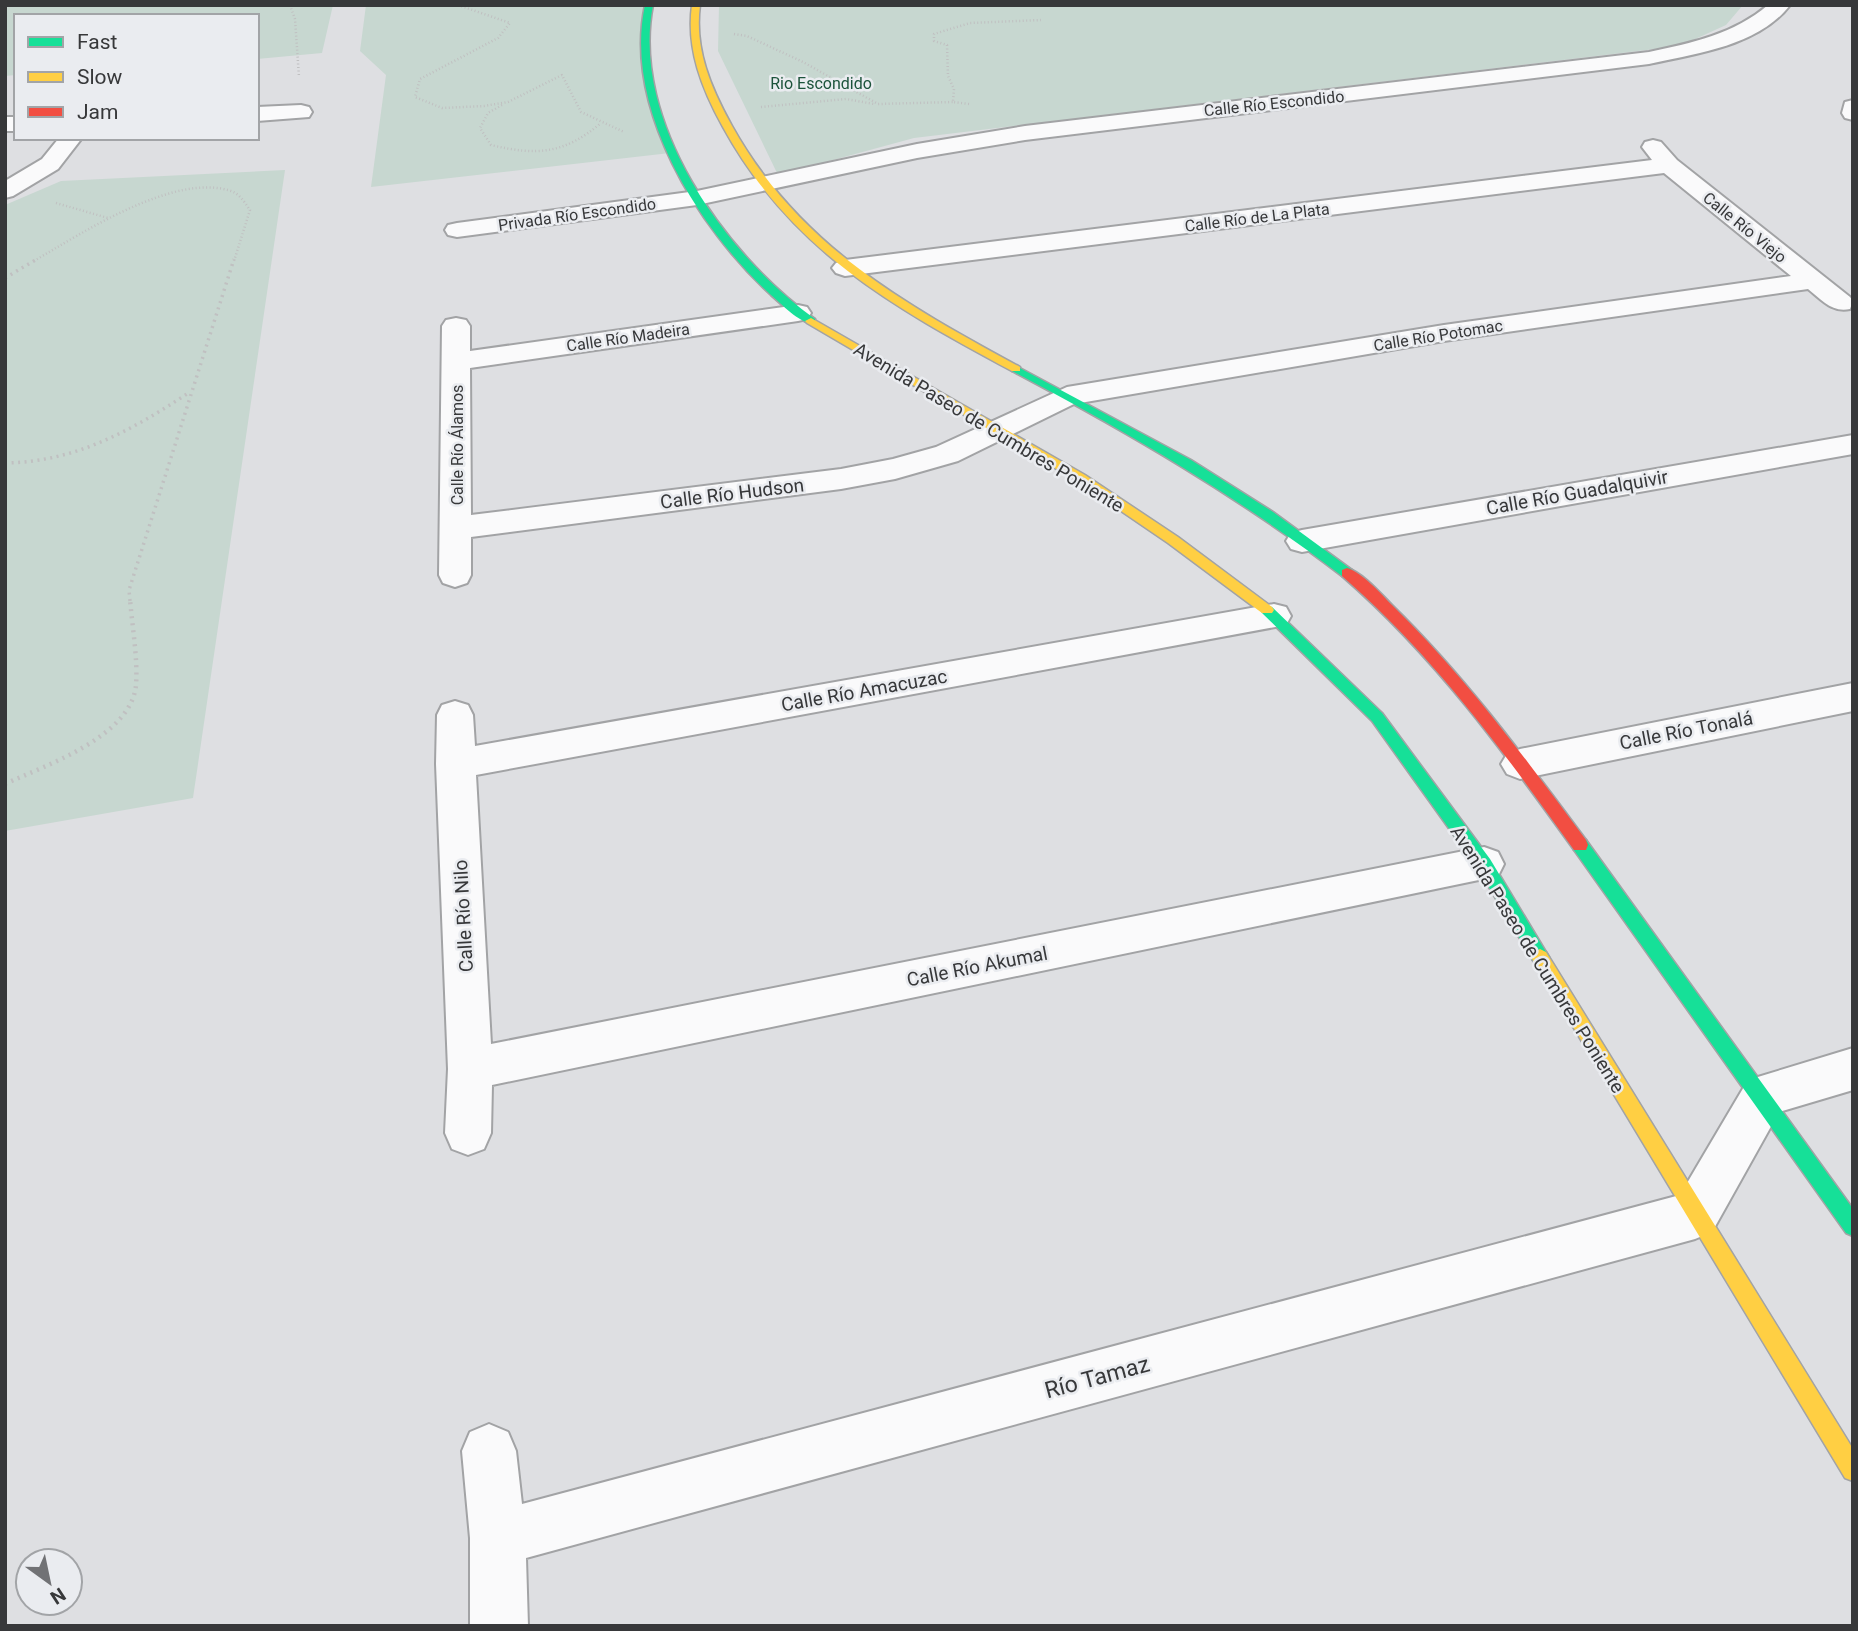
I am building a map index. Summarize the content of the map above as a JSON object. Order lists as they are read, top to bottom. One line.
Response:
{"streets":{"street":["Calle Río Escondido","Privada Río Escondido","Calle Río de La Plata","Calle Río Viejo","Calle Río Potomac","Calle Río Madeira","Avenida Paseo de Cumbres Poniente","Calle Río Álamos","Calle Río Guadalquivir","Calle Río Hudson","Calle Río Amacuzac","Calle Río Tonalá","Calle Río Nilo","Calle Río Akumal","Río Tamaz"]},"crossings":[["Calle Río Escondido","Privada Río Escondido"],["Calle Río Escondido","Avenida Paseo de Cumbres Poniente"],["Privada Río Escondido","Avenida Paseo de Cumbres Poniente"],["Calle Río de La Plata","Calle Río Viejo"],["Calle Río Viejo","Calle Río Potomac"],["Calle Río Potomac","Avenida Paseo de Cumbres Poniente"],["Calle Río Potomac","Calle Río Hudson"],["Calle Río Madeira","Avenida Paseo de Cumbres Poniente"],["Calle Río Madeira","Calle Río Álamos"],["Avenida Paseo de Cumbres Poniente","Calle Río Hudson"],["Avenida Paseo de Cumbres Poniente","Calle Río Amacuzac"],["Avenida Paseo de Cumbres Poniente","Calle Río Akumal"],["Avenida Paseo de Cumbres Poniente","Río Tamaz"],["Calle Río Álamos","Calle Río Hudson"],["Calle Río Amacuzac","Calle Río Nilo"],["Calle Río Nilo","Calle Río Akumal"]],"parks":["Rio Escondido"],"legend":["Fast","Slow","Jam"],"north":"bottom right"}
